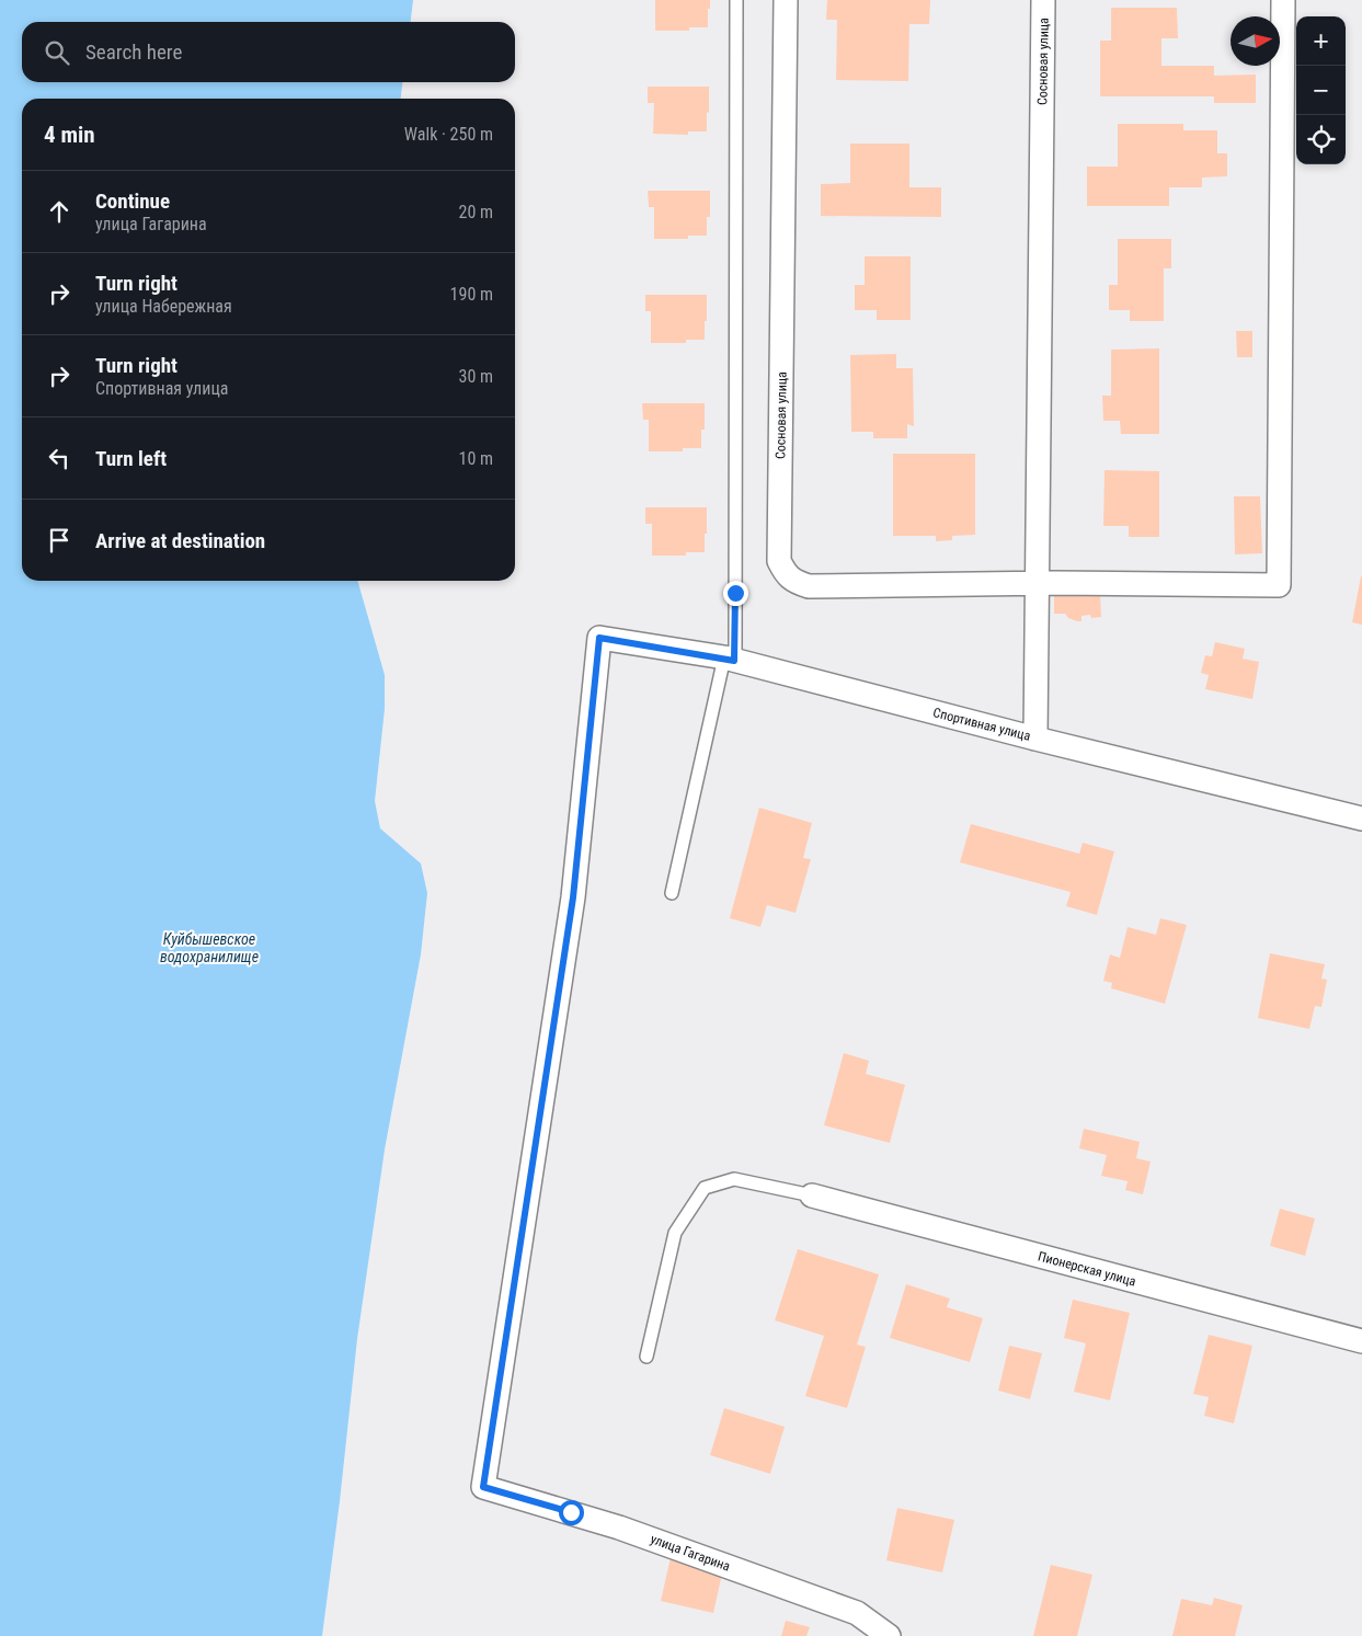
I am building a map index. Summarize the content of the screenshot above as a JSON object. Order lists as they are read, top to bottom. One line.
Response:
{"streets":{"street":["Сосновая улица","Спортивная улица","Пионерская улица","улица Гагарина"]},"crossings":[["Сосновая улица","Спортивная улица"],["Спортивная улица","улица Гагарина"]],"water":["Куйбышевское водохранилище"],"north":"right","page":{"map_buttons":["+","−"],"search":"Search here","heading":["4 min","Walk · 250 m"],"list":[["Continue","улица Гагарина","20 m"],["Turn right","улица Набережная","190 m"],["Turn right","Спортивная улица","30 m"],["Turn left","10 m"],"Arrive at destination"]}}
